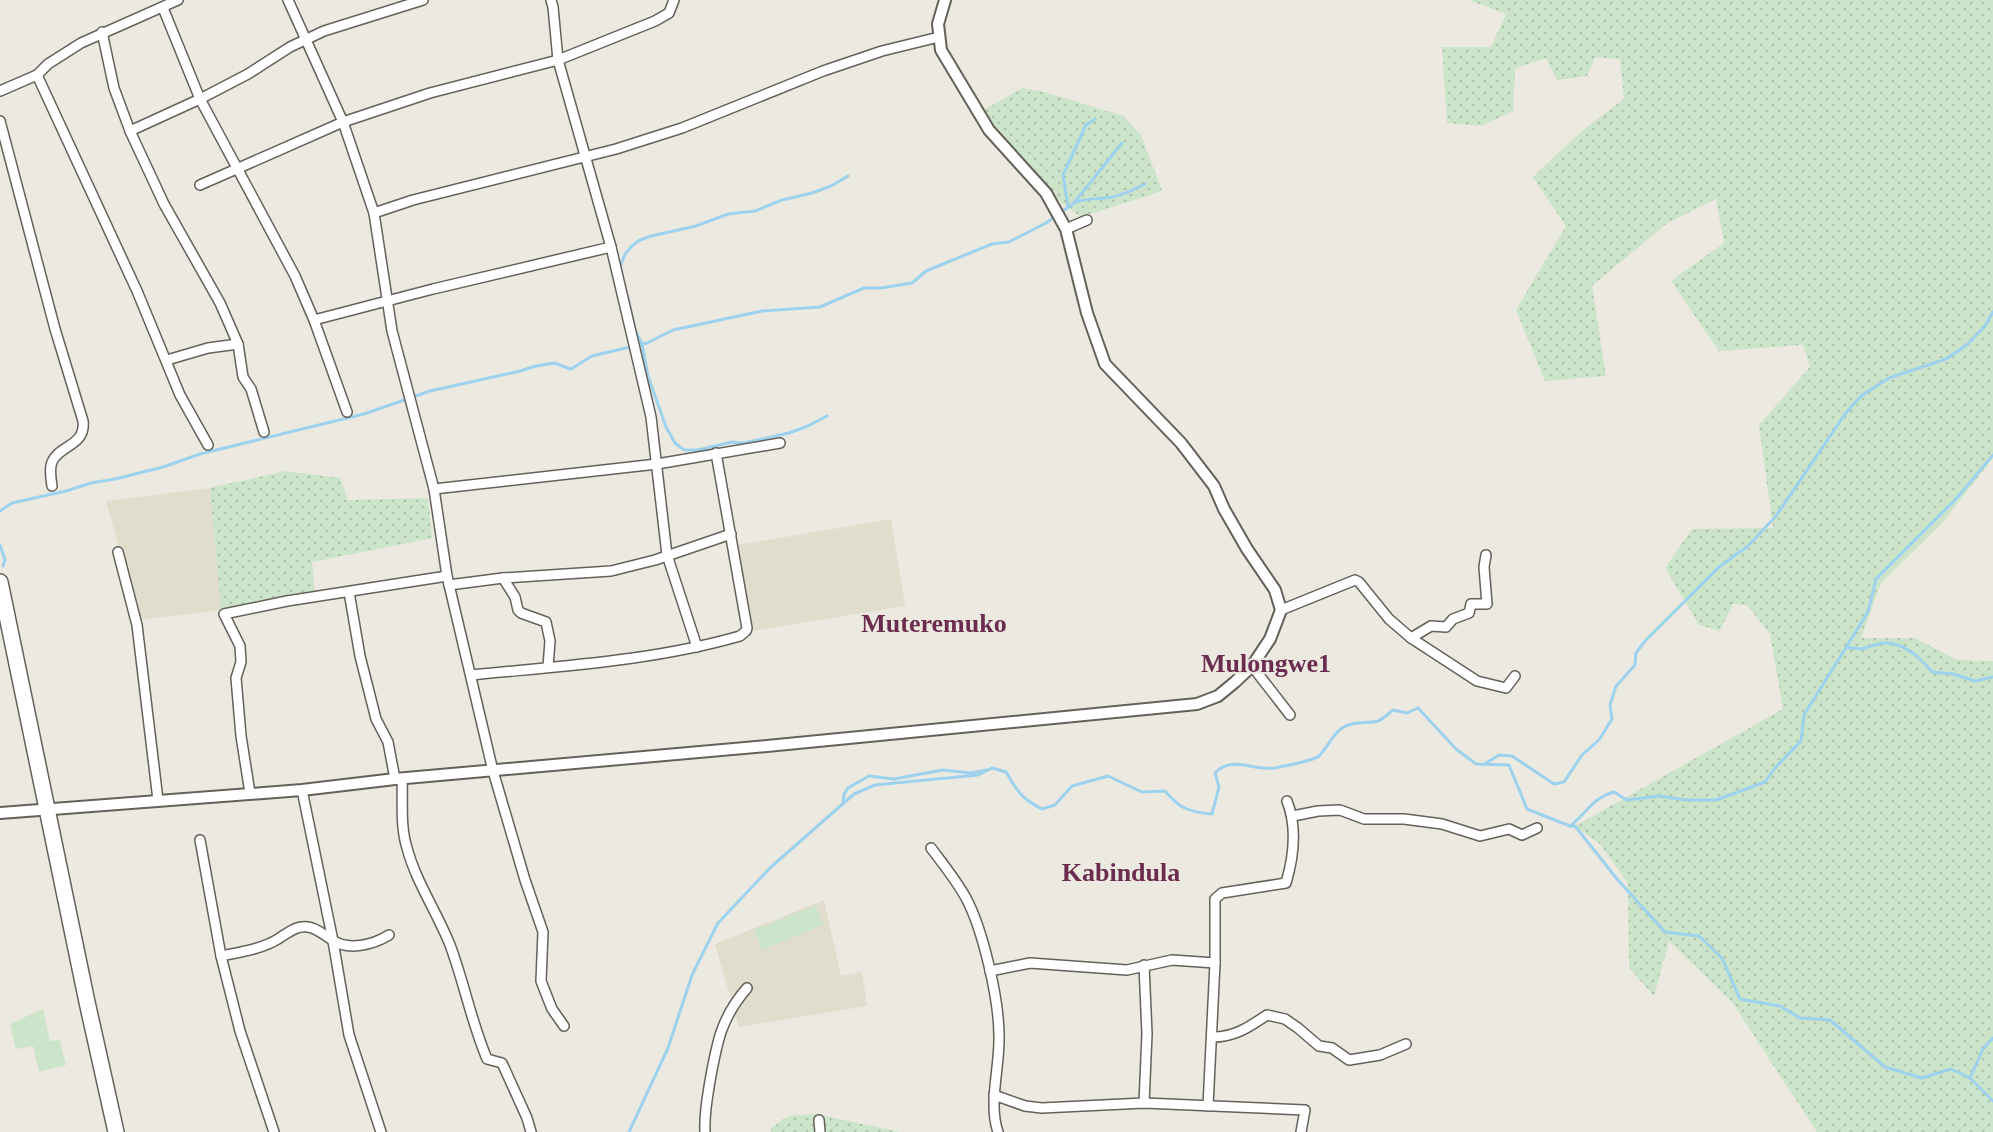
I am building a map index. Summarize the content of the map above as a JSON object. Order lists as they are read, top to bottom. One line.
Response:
{"districts":["Muteremuko","Mulongwe1","Kabindula"]}
